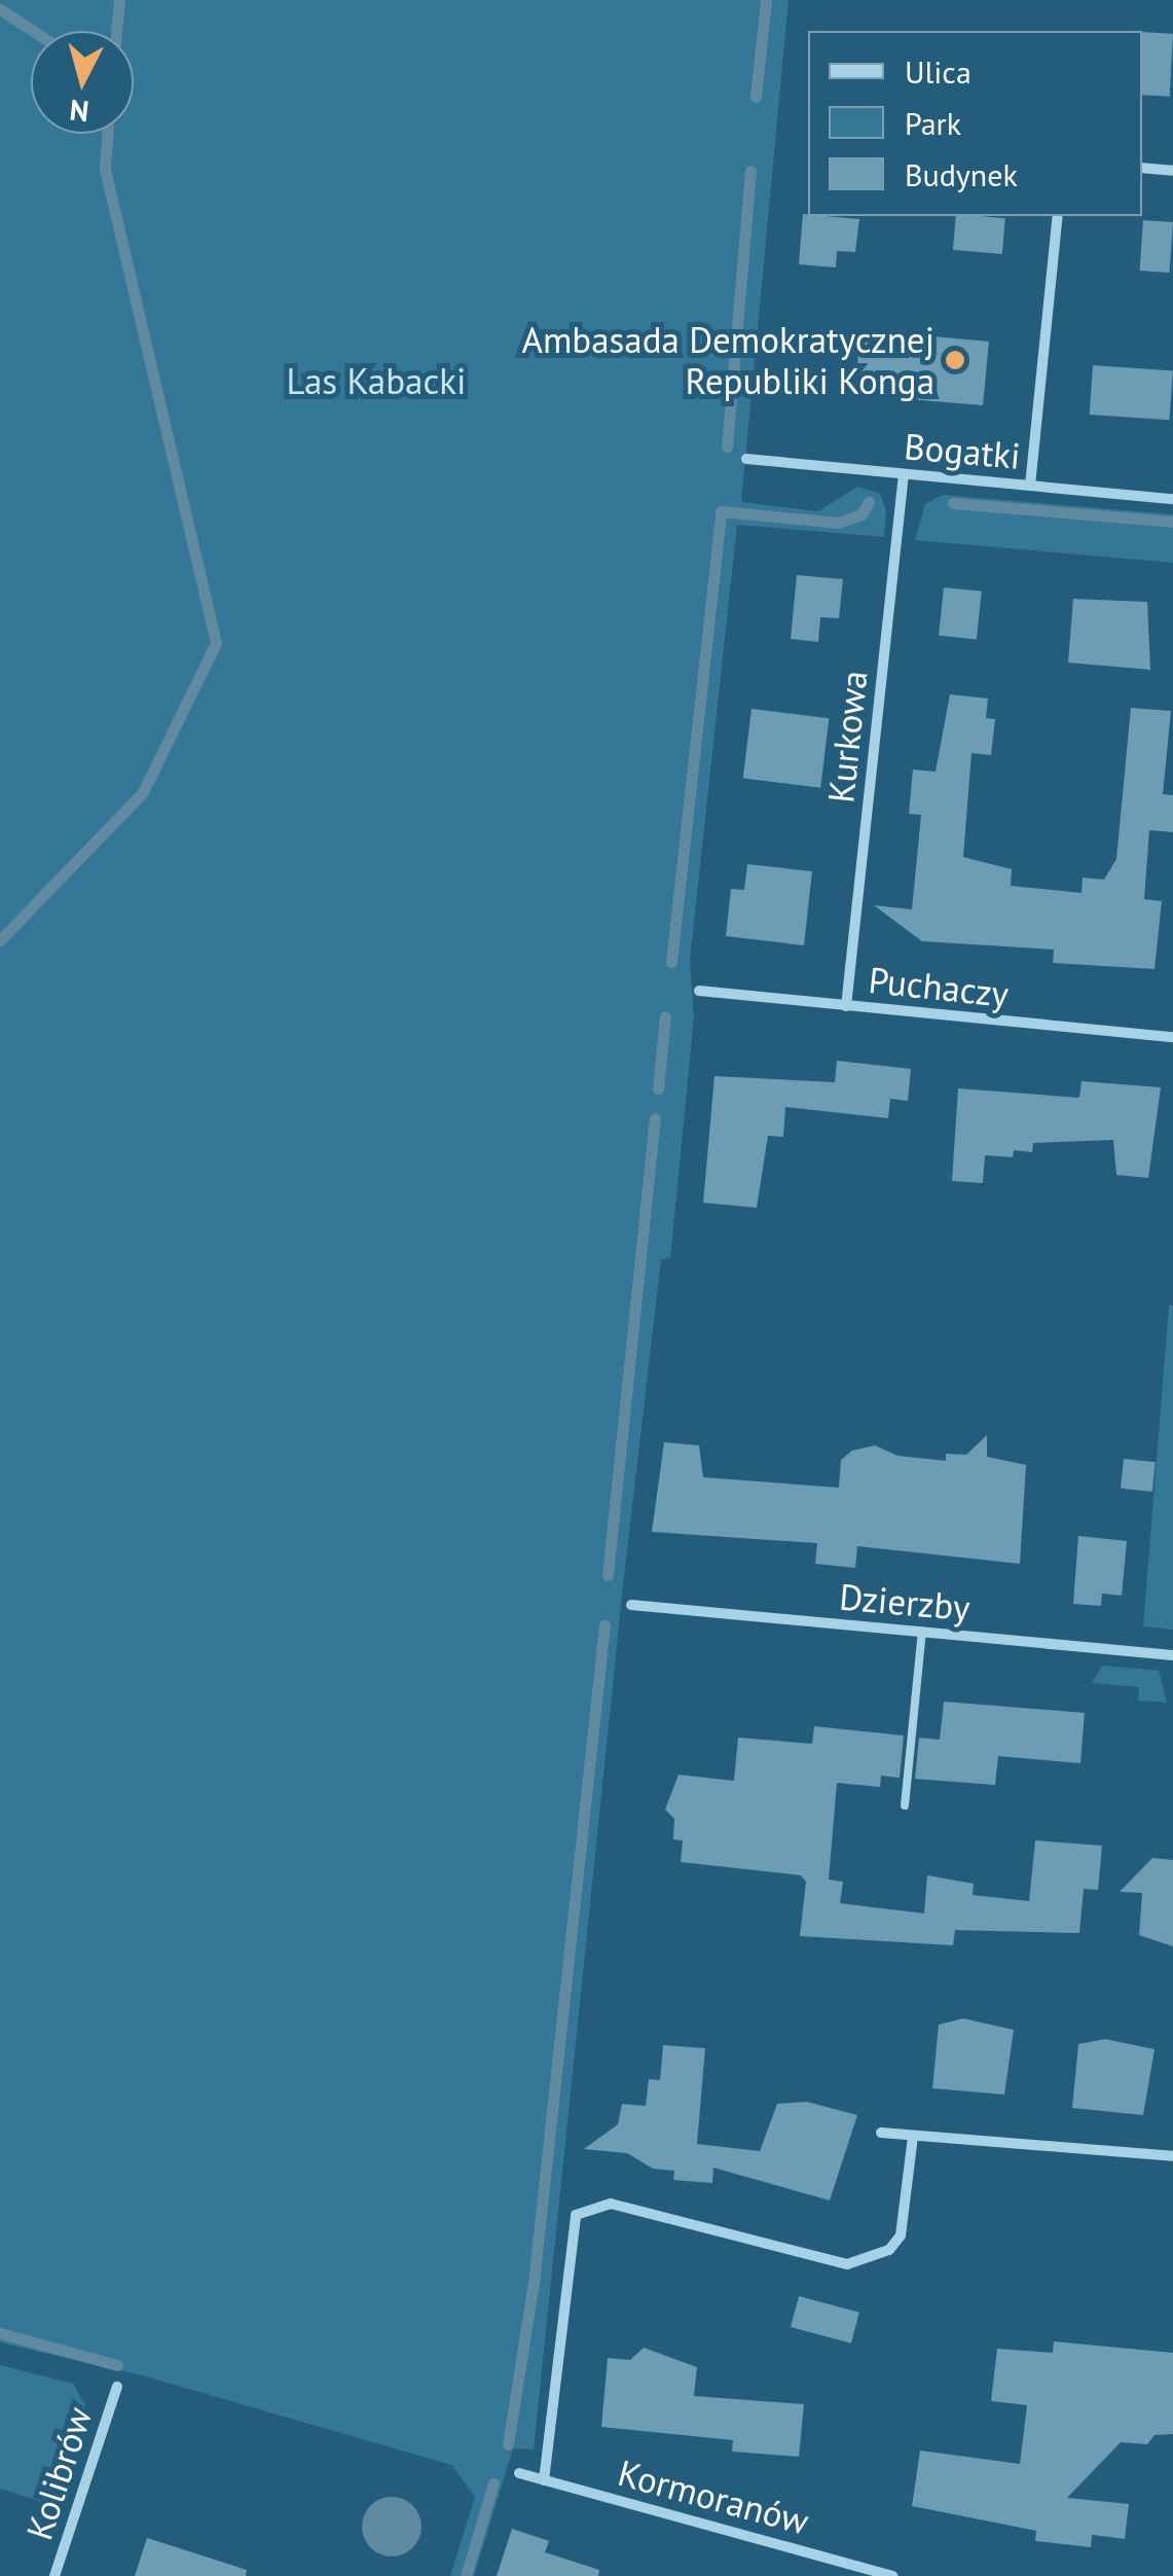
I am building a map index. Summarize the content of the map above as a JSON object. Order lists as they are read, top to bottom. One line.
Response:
{"streets":{"street":["Bogatki","Kurkowa","Puchaczy","Dzierzby","Kolibrów","Kormoranów"]},"crossings":[["Bogatki","Kurkowa"],["Kurkowa","Puchaczy"]],"parks":["Las Kabacki"],"places":["Ambasada Demokratycznej Republiki Konga"],"legend":["Ulica","Park","Budynek"],"north":"bottom"}
